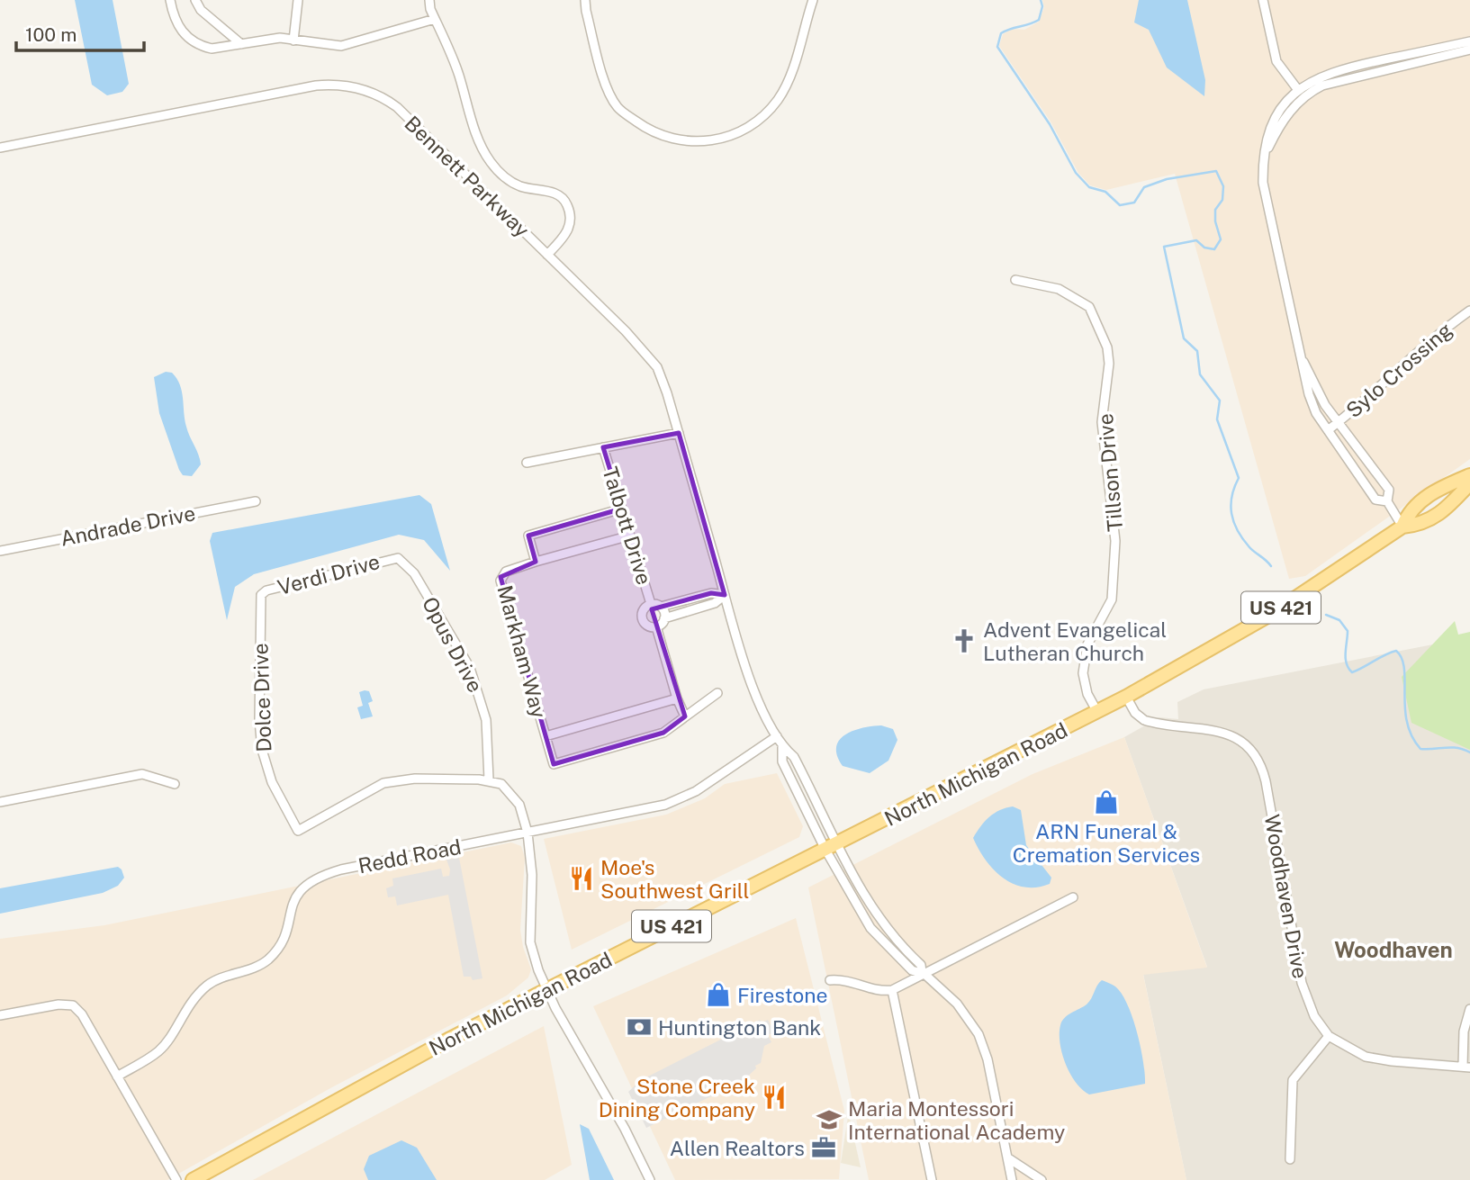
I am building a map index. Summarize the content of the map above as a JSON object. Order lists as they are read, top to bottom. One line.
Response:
{"streets":{"main road":["US 421","North Michigan Road"],"street":["Bennett Parkway","Sylo Crossing","Tillson Drive","Andrade Drive","Talbott Drive","Verdi Drive","Opus Drive","Markham Way","Dolce Drive","Redd Road","Woodhaven Drive"]},"crossings":[["Bennett Parkway","North Michigan Road"],["Bennett Parkway","Redd Road"],["Tillson Drive","North Michigan Road"],["Talbott Drive","Markham Way"],["Verdi Drive","Opus Drive"],["Verdi Drive","Dolce Drive"],["US 421","North Michigan Road"],["Opus Drive","Dolce Drive"],["North Michigan Road","Woodhaven Drive"]],"districts":["Woodhaven"],"places":{"church":["Advent Evangelical Lutheran Church"],"shop":["ARN Funeral & Cremation Services","Firestone"],"restaurant":["Moe's Southwest Grill","Stone Creek Dining Company"],"bank":["Huntington Bank"],"school or university":["Maria Montessori International Academy"],"office":["Allen Realtors"]},"scale_bar":"100 m"}
